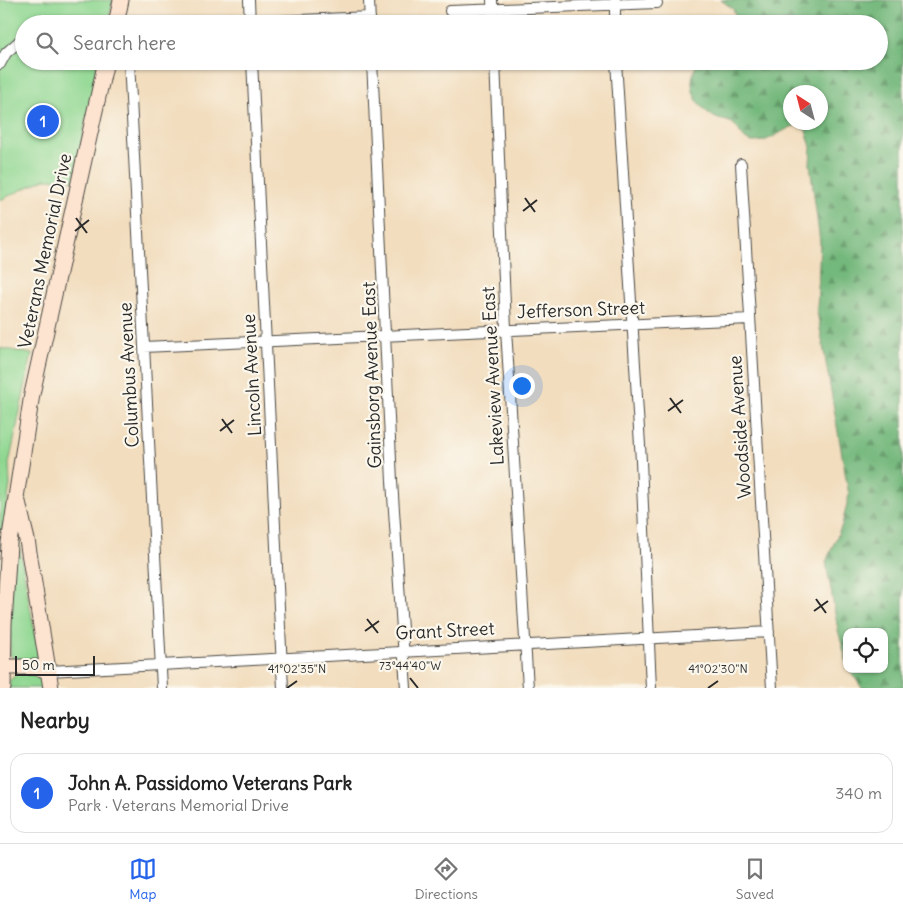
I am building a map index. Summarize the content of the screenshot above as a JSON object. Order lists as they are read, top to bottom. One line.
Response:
{"streets":{"main road":["Veterans Memorial Drive","Grant Street"],"street":["Jefferson Street","Columbus Avenue","Lincoln Avenue","Gainsborg Avenue East","Lakeview Avenue East","Woodside Avenue"]},"crossings":[["Veterans Memorial Drive","Grant Street"],["Jefferson Street","Columbus Avenue"],["Jefferson Street","Lincoln Avenue"],["Jefferson Street","Gainsborg Avenue East"],["Jefferson Street","Lakeview Avenue East"],["Jefferson Street","Woodside Avenue"],["Columbus Avenue","Grant Street"],["Lincoln Avenue","Grant Street"],["Gainsborg Avenue East","Grant Street"],["Lakeview Avenue East","Grant Street"],["Woodside Avenue","Grant Street"]],"scale_bar":"50 m","north":"top left","page":{"search":"Search here","pins":"1","scale":"50 m","heading":"Nearby","list":[{"mark":"1","name":"John A. Passidomo Veterans Park","note":"Park · Veterans Memorial Drive","value":"340 m"}],"nav":["Map","Directions","Saved"]},"coordinates":["73°44'40\"W","41°02'35\"N","41°02'30\"N"]}
